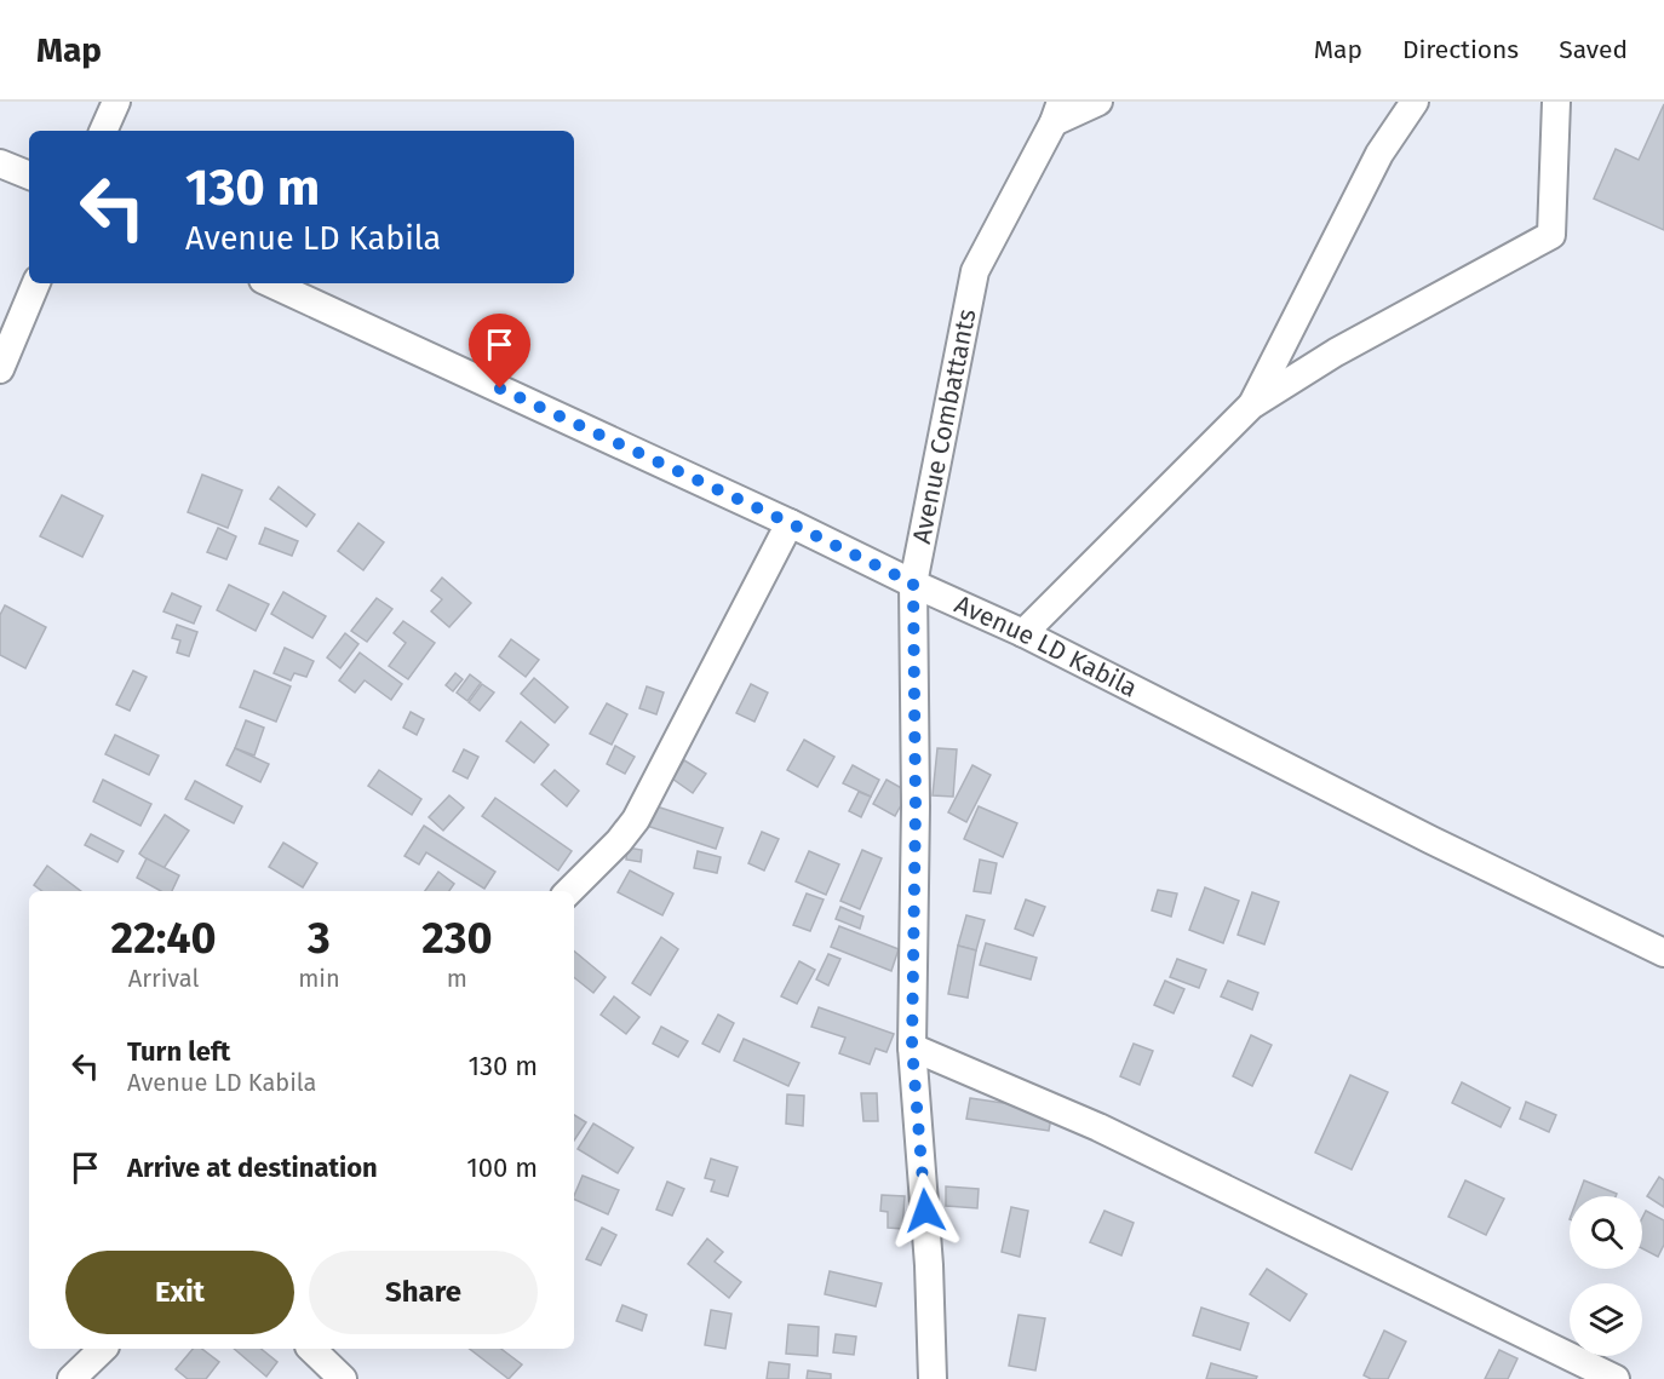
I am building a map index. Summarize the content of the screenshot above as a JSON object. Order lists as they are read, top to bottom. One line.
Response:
{"streets":{"street":["Avenue Combattants","Avenue LD Kabila"]},"crossings":[["Avenue Combattants","Avenue LD Kabila"]],"page":{"header":"Map","nav":["Map","Directions","Saved"],"turn":["130 m","Avenue LD Kabila"],"eta":["22:40","Arrival","3","min","230","m"],"list":[{"name":"Turn left","note":"Avenue LD Kabila","value":"130 m"},{"name":"Arrive at destination","value":"100 m"}],"buttons":["Exit","Share"]}}
